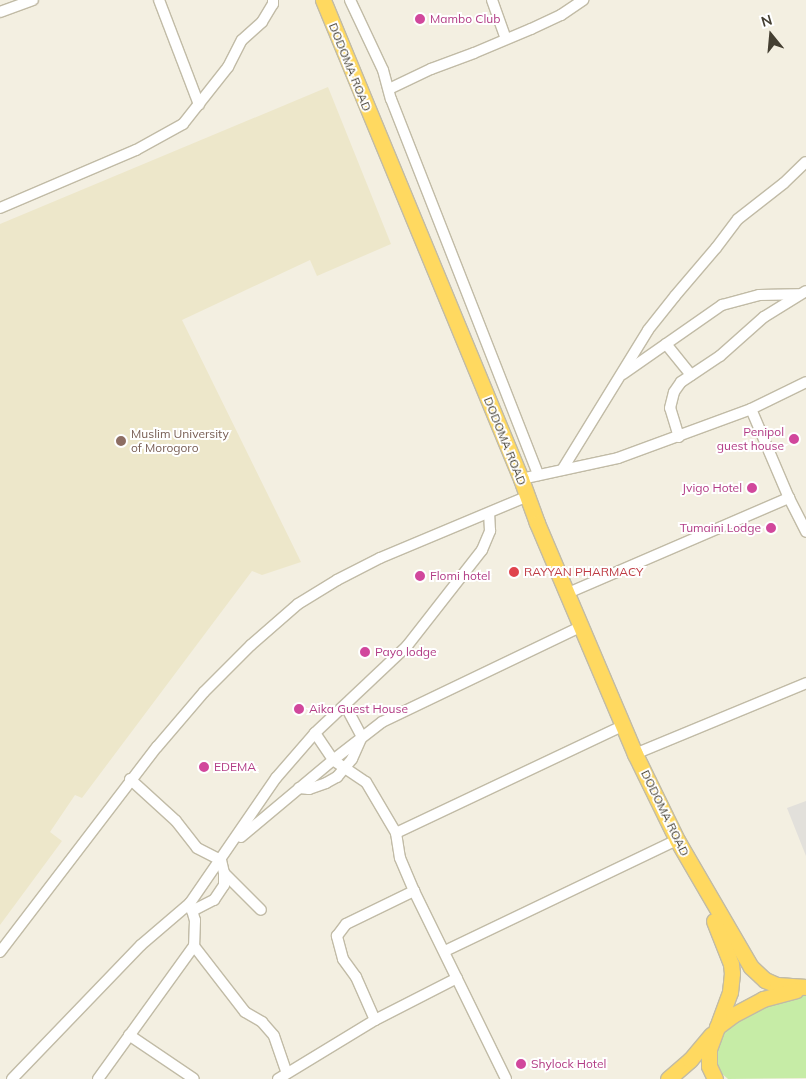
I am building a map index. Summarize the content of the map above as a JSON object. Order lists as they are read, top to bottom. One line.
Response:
{"streets":{"highway":["DODOMA ROAD"]},"places":["Mambo Club","Penipol guest house","Muslim University of Morogoro","Jvigo Hotel","Tumaini Lodge","RAYYAN PHARMACY","Flomi hotel","Payo lodge","Aika Guest House","EDEMA","Shylock Hotel"],"north":"top"}
